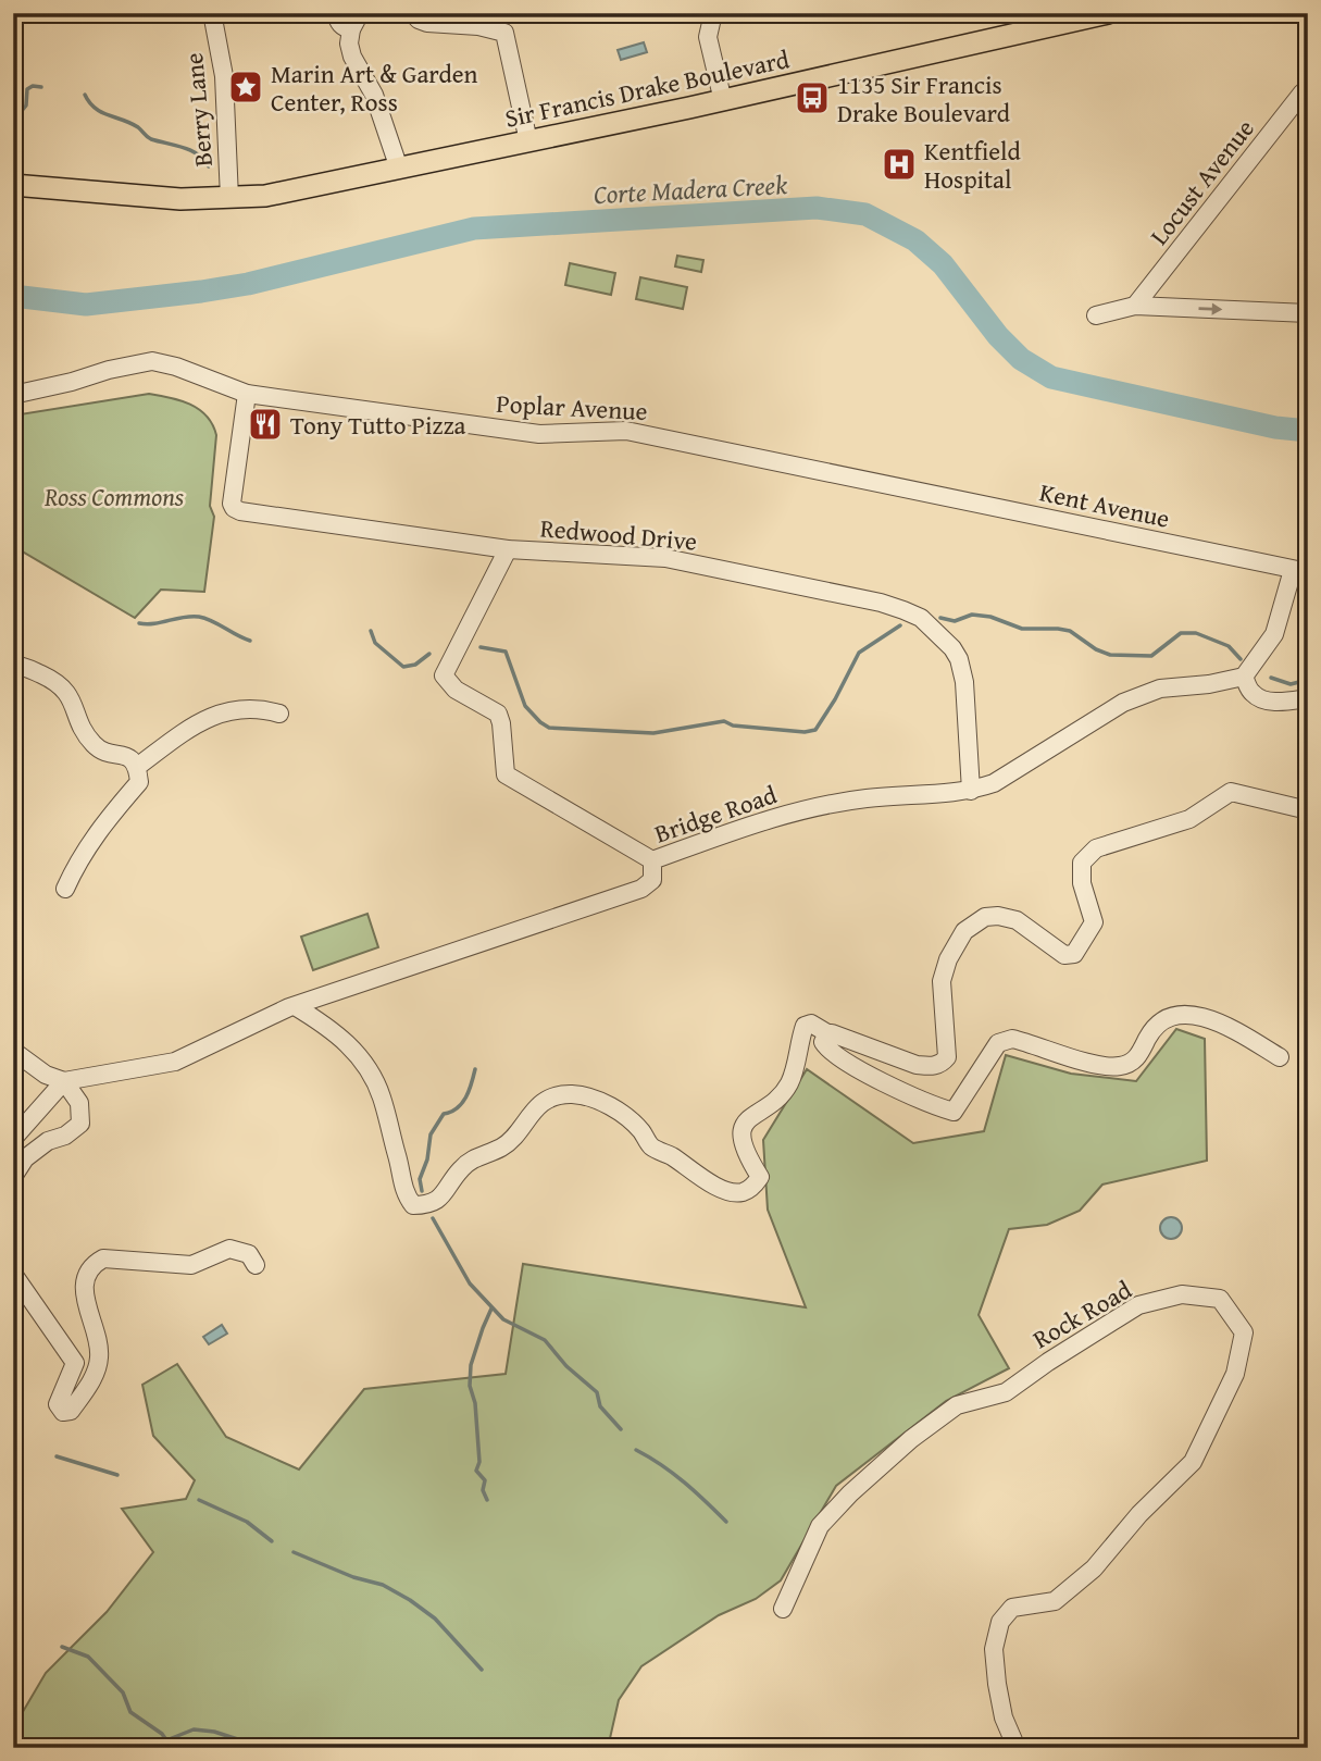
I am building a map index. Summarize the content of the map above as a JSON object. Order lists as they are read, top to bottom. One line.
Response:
{"streets":{"main road":["Sir Francis Drake Boulevard"],"street":["Berry Lane","Locust Avenue","Poplar Avenue","Kent Avenue","Redwood Drive","Bridge Road","Rock Road"]},"crossings":[["Sir Francis Drake Boulevard","Berry Lane"],["Poplar Avenue","Kent Avenue"],["Poplar Avenue","Redwood Drive"],["Redwood Drive","Bridge Road"]],"water":["Corte Madera Creek"],"parks":["Ross Commons"],"places":{"place":["Marin Art & Garden Center, Ross"],"bus stop":["1135 Sir Francis Drake Boulevard"],"hospital":["Kentfield Hospital"],"restaurant":["Tony Tutto Pizza"]}}
